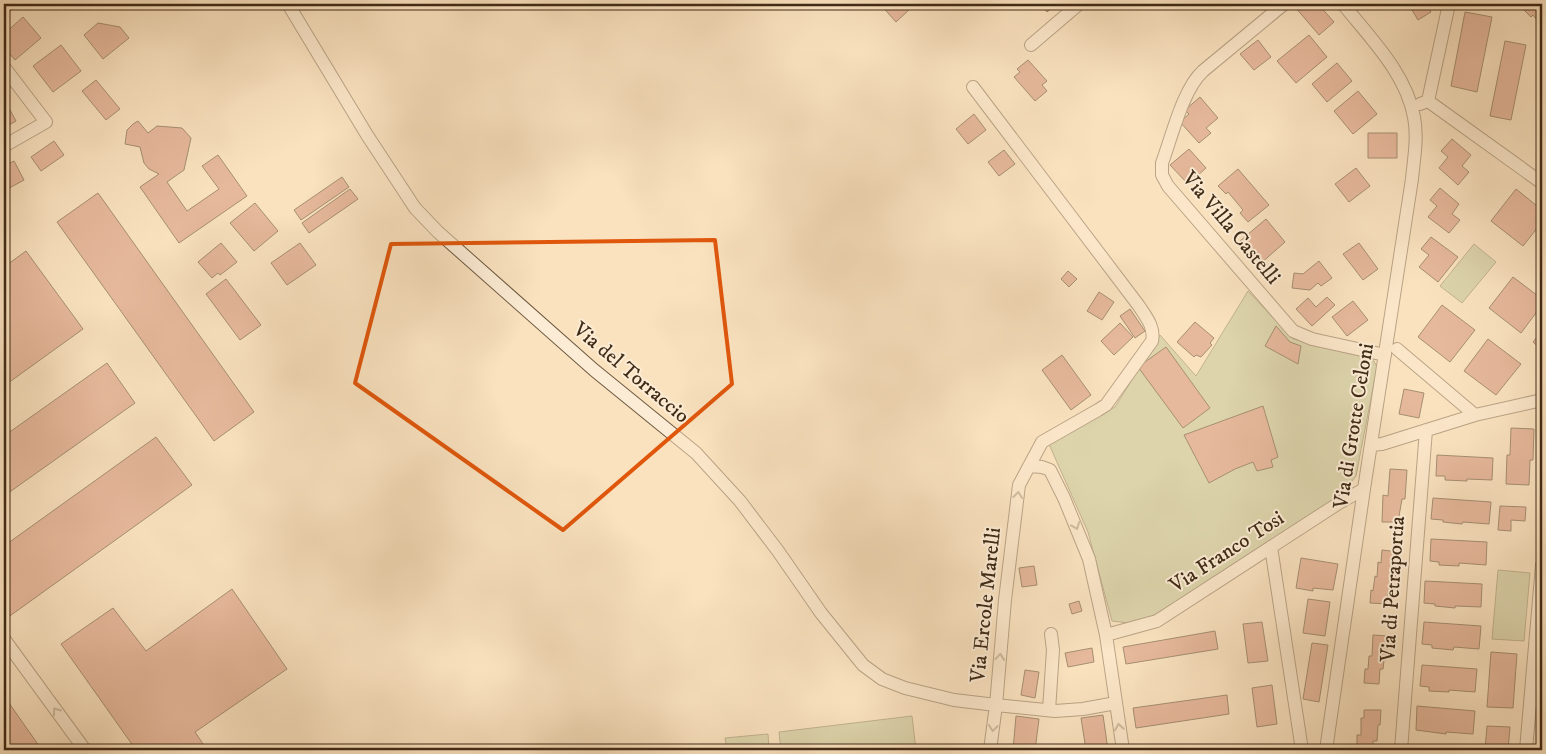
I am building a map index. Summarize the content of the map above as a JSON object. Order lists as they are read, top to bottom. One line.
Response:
{"streets":{"street":["Via Villa Castelli","Via del Torraccio","Via di Grotte Celoni","Via Franco Tosi","Via di Petraportia","Via Ercole Marelli"]},"crossings":[["Via Villa Castelli","Via di Grotte Celoni"],["Via del Torraccio","Via Ercole Marelli"],["Via di Grotte Celoni","Via Franco Tosi"]]}
